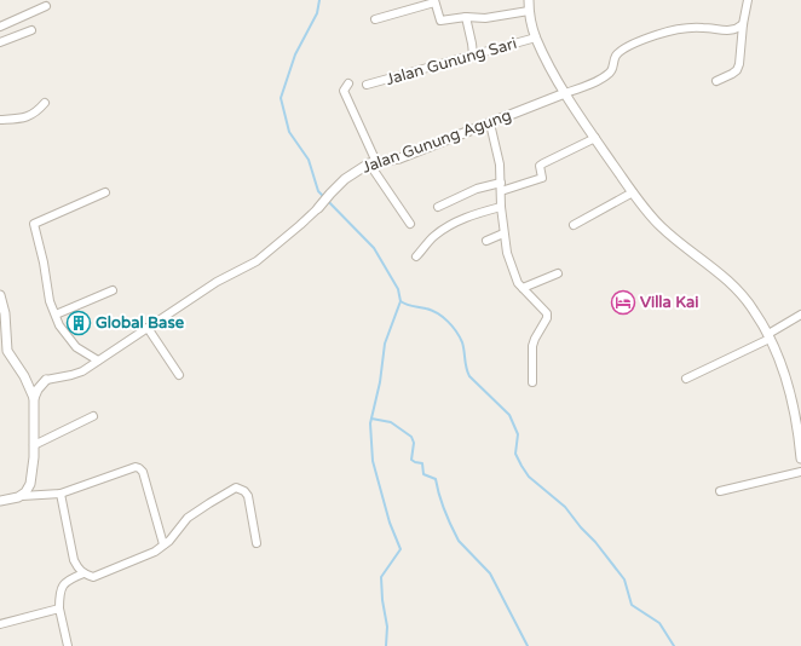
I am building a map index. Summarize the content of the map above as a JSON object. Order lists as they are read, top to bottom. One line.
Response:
{"streets":{"street":["Jalan Gunung Sari","Jalan Gunung Agung"]},"places":{"hotel":["Villa Kai"],"building":["Global Base"]}}
